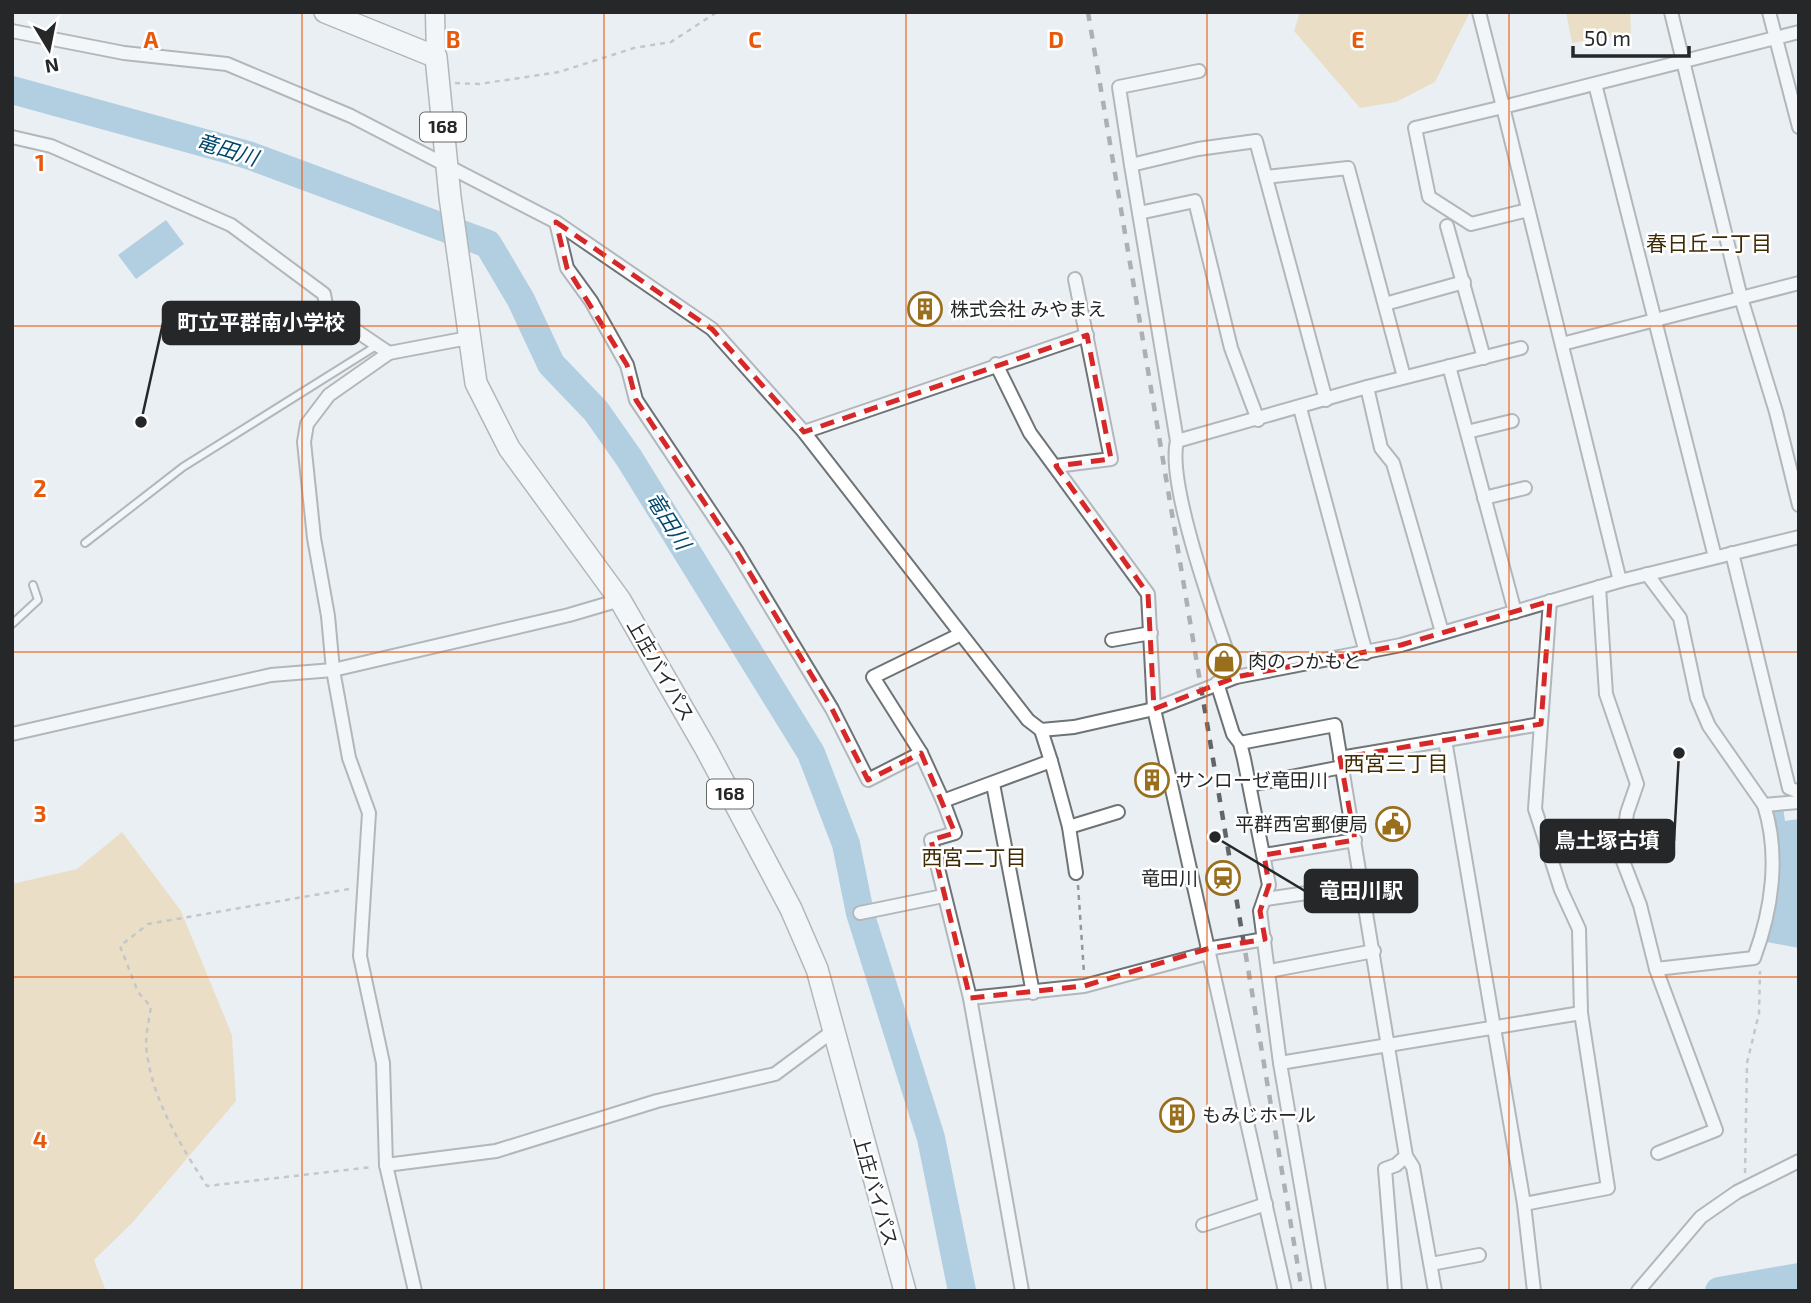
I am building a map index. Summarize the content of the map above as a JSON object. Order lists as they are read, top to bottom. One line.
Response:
{"streets":{"highway":["168","上庄バイパス"]},"districts":["春日丘二丁目","西宮三丁目","西宮二丁目"],"water":["竜田川"],"places":{"building":["株式会社 みやまえ","サンローゼ竜田川","もみじホール"],"other":["町立平群南小学校","鳥土塚古墳","竜田川駅"],"shop":["肉のつかもと"],"public building":["平群西宮郵便局"],"station":["竜田川"]},"scale_bar":"50 m","north":"bottom","grid":{"columns":["A","B","C","D","E"],"rows":["1","2","3","4"]}}
